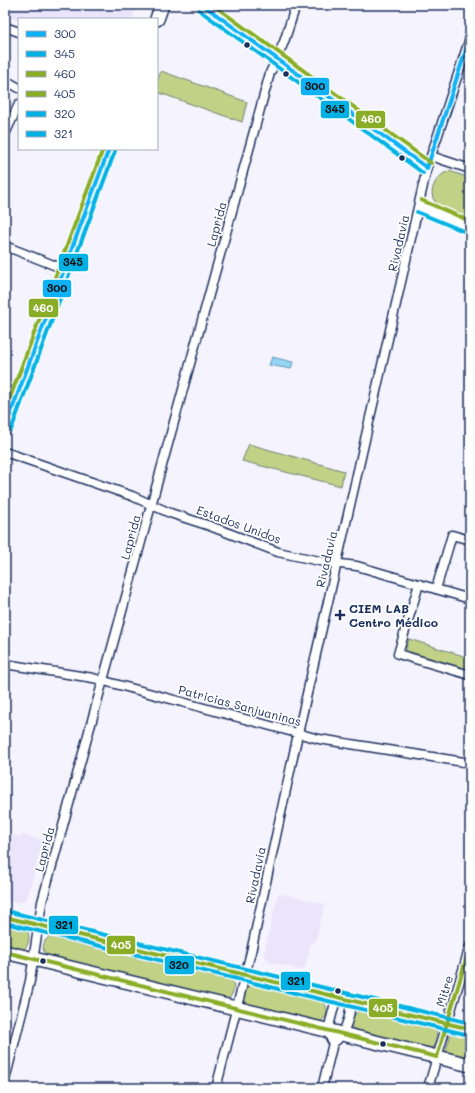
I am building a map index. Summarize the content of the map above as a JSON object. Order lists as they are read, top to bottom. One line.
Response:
{"streets":{"street":["Laprida","Rivadavia","Estados Unidos","Patricias Sanjuaninas","Mitre"]},"crossings":[["Laprida","Estados Unidos"],["Laprida","Patricias Sanjuaninas"],["Rivadavia","Estados Unidos"],["Rivadavia","Patricias Sanjuaninas"]],"places":{"health":["CIEM LAB Centro Médico"]},"lines":["transit line 300","transit line 460","transit line 345","transit line 321","transit line 405","transit line 320"],"legend":["300","345","460","405","320","321"]}
